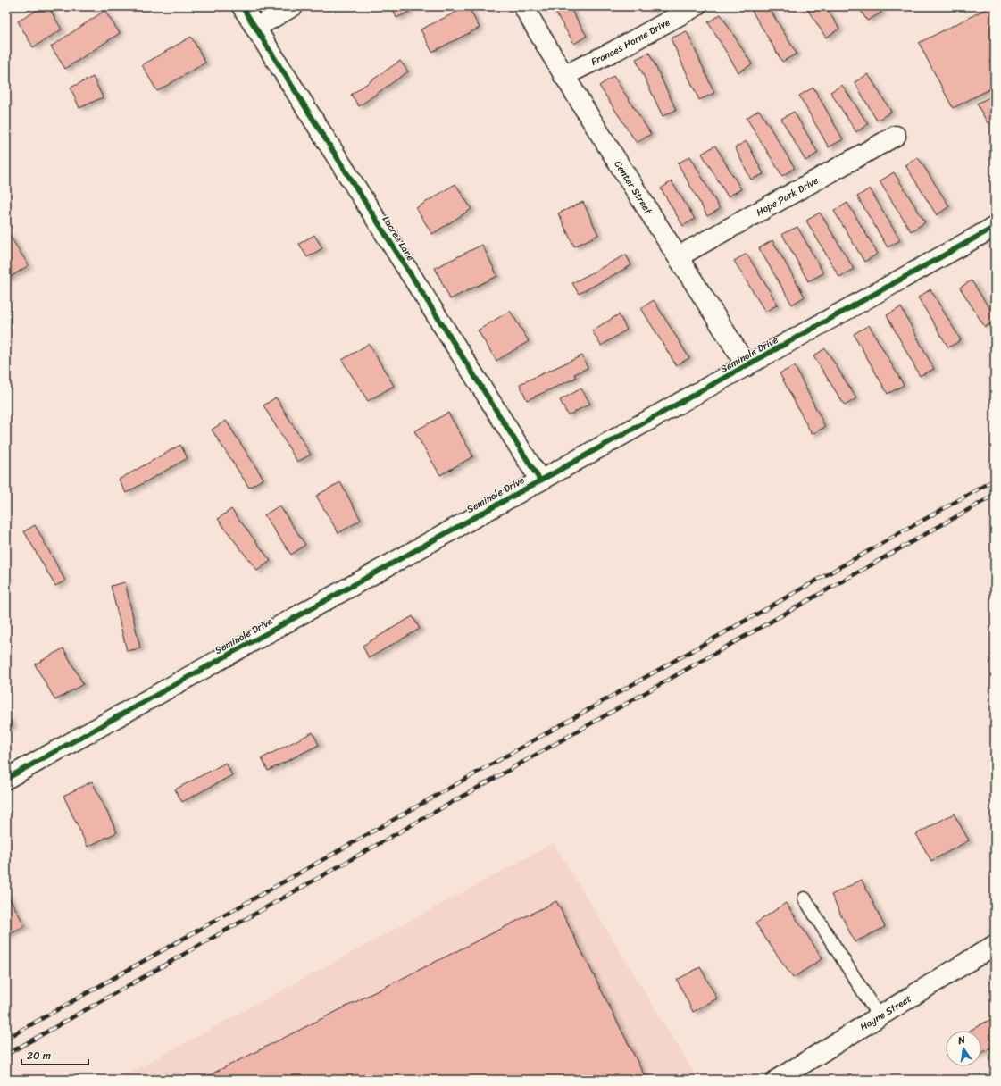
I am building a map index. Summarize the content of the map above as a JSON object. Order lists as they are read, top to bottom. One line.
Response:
{"streets":{"street":["Frances Horne Drive","Center Street","Hope Park Drive","Lacree Lane","Seminole Drive","Hayne Street"]},"crossings":[["Frances Horne Drive","Center Street"],["Center Street","Hope Park Drive"],["Center Street","Seminole Drive"],["Lacree Lane","Seminole Drive"]],"scale_bar":"20 m","north":"top"}
